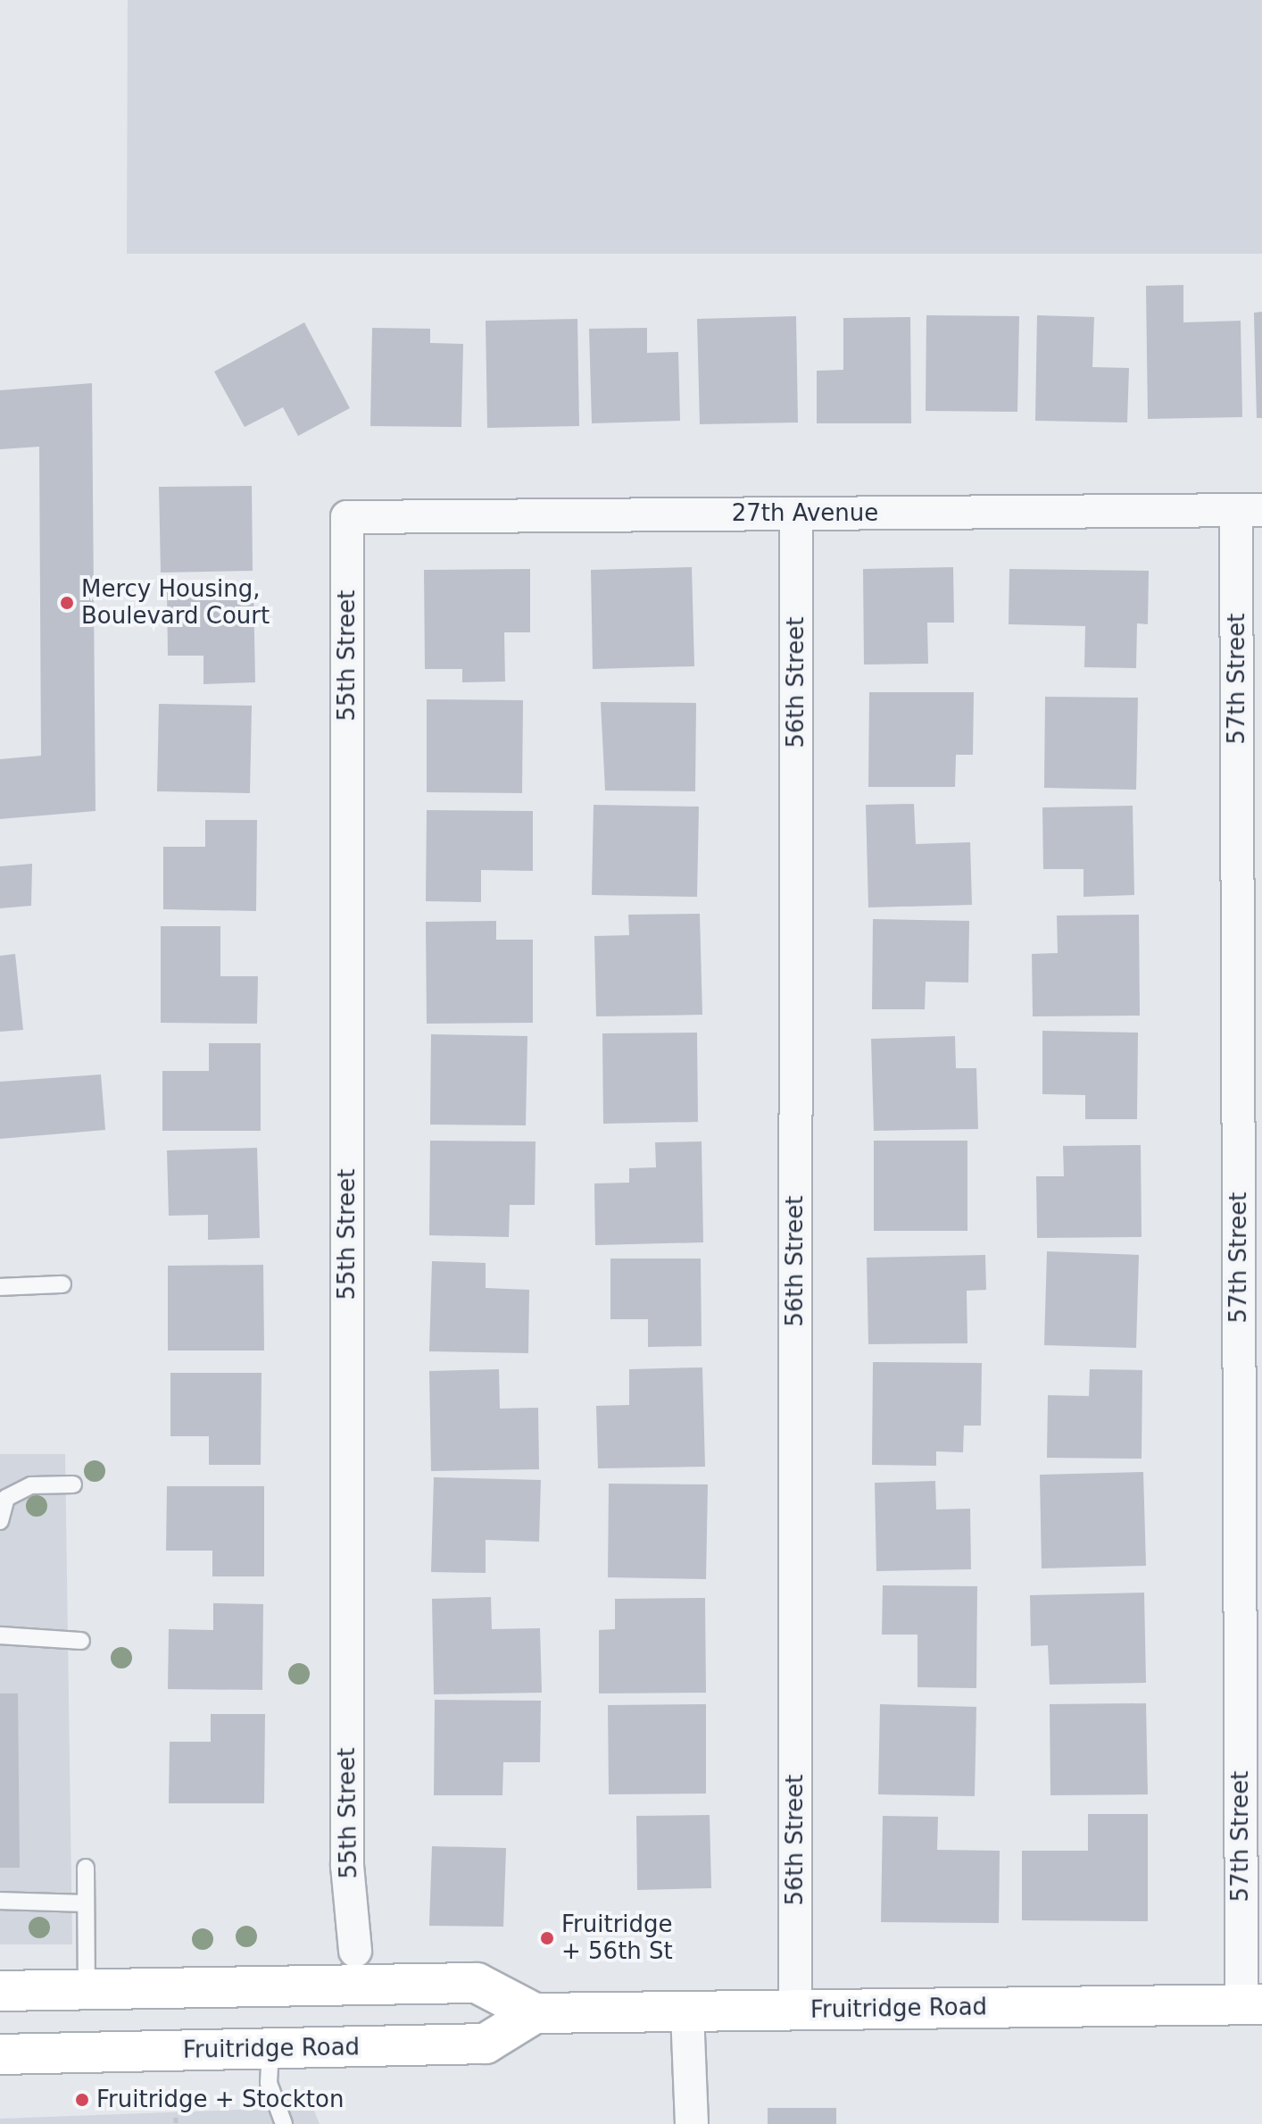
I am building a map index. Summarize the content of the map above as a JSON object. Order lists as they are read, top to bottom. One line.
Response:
{"streets":{"main road":["Fruitridge Road"],"street":["27th Avenue","55th Street","57th Street","56th Street"]},"crossings":[["27th Avenue","55th Street"],["27th Avenue","57th Street"],["27th Avenue","56th Street"],["57th Street","Fruitridge Road"],["56th Street","Fruitridge Road"]],"places":["Mercy Housing, Boulevard Court","Fruitridge + 56th St","Fruitridge + Stockton"]}
